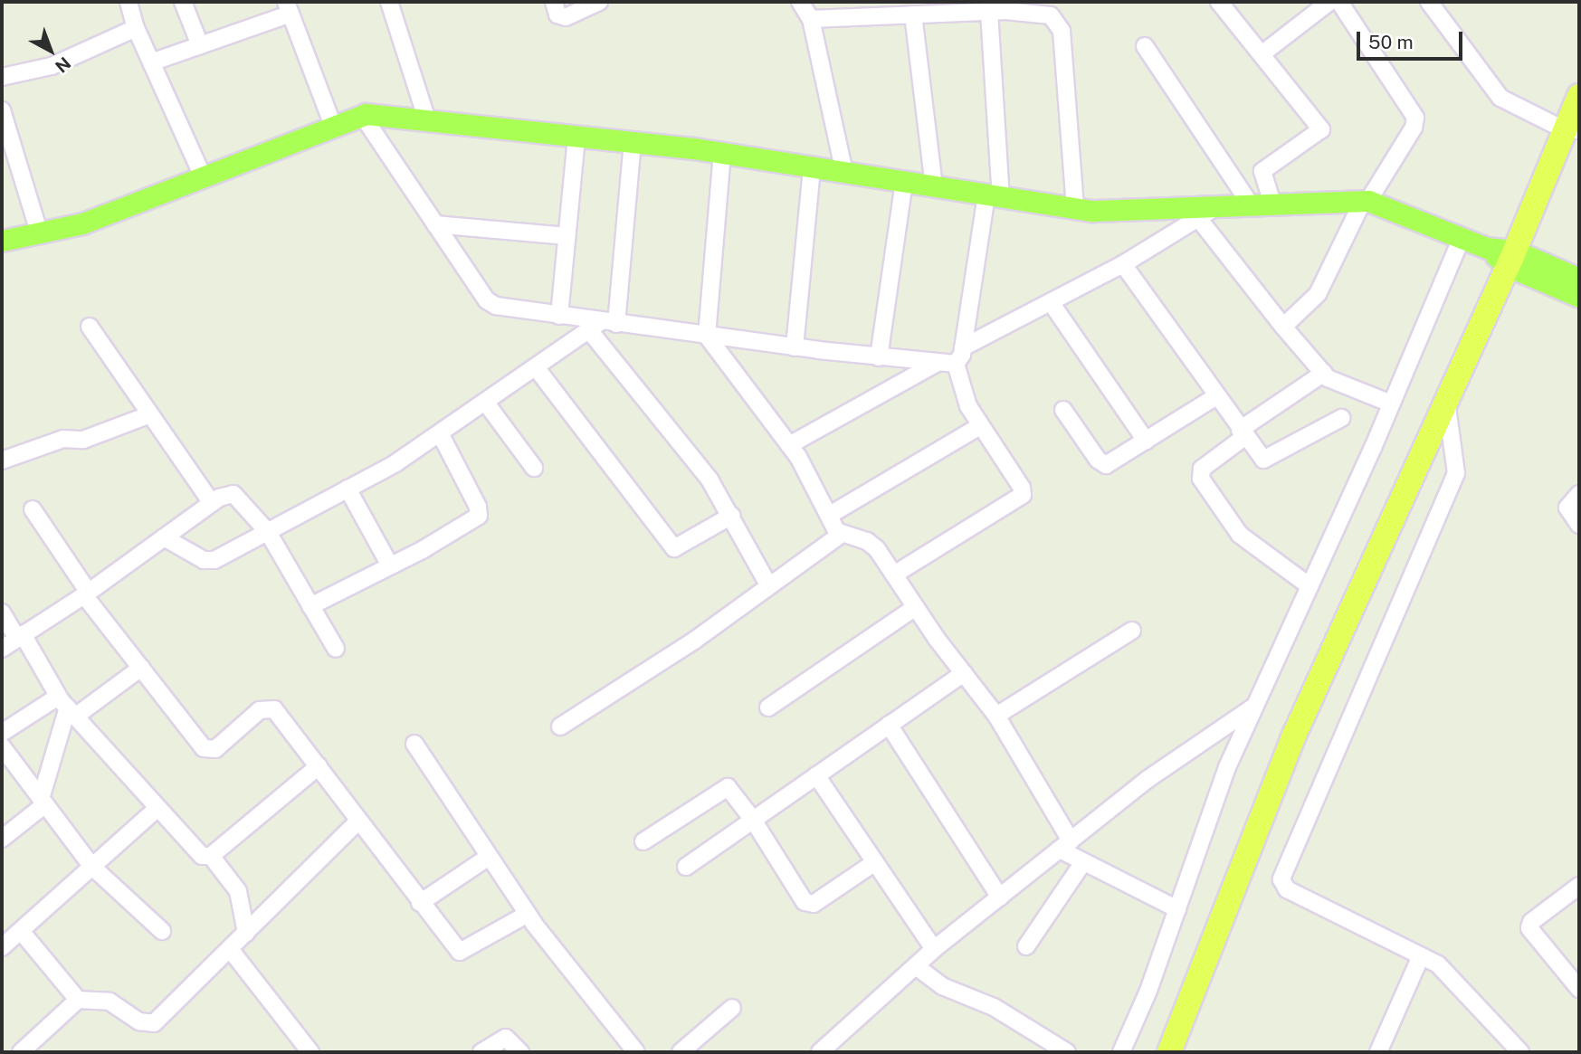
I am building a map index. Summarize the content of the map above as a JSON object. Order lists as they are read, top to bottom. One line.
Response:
{"scale_bar":"50 m","north":"bottom right"}
